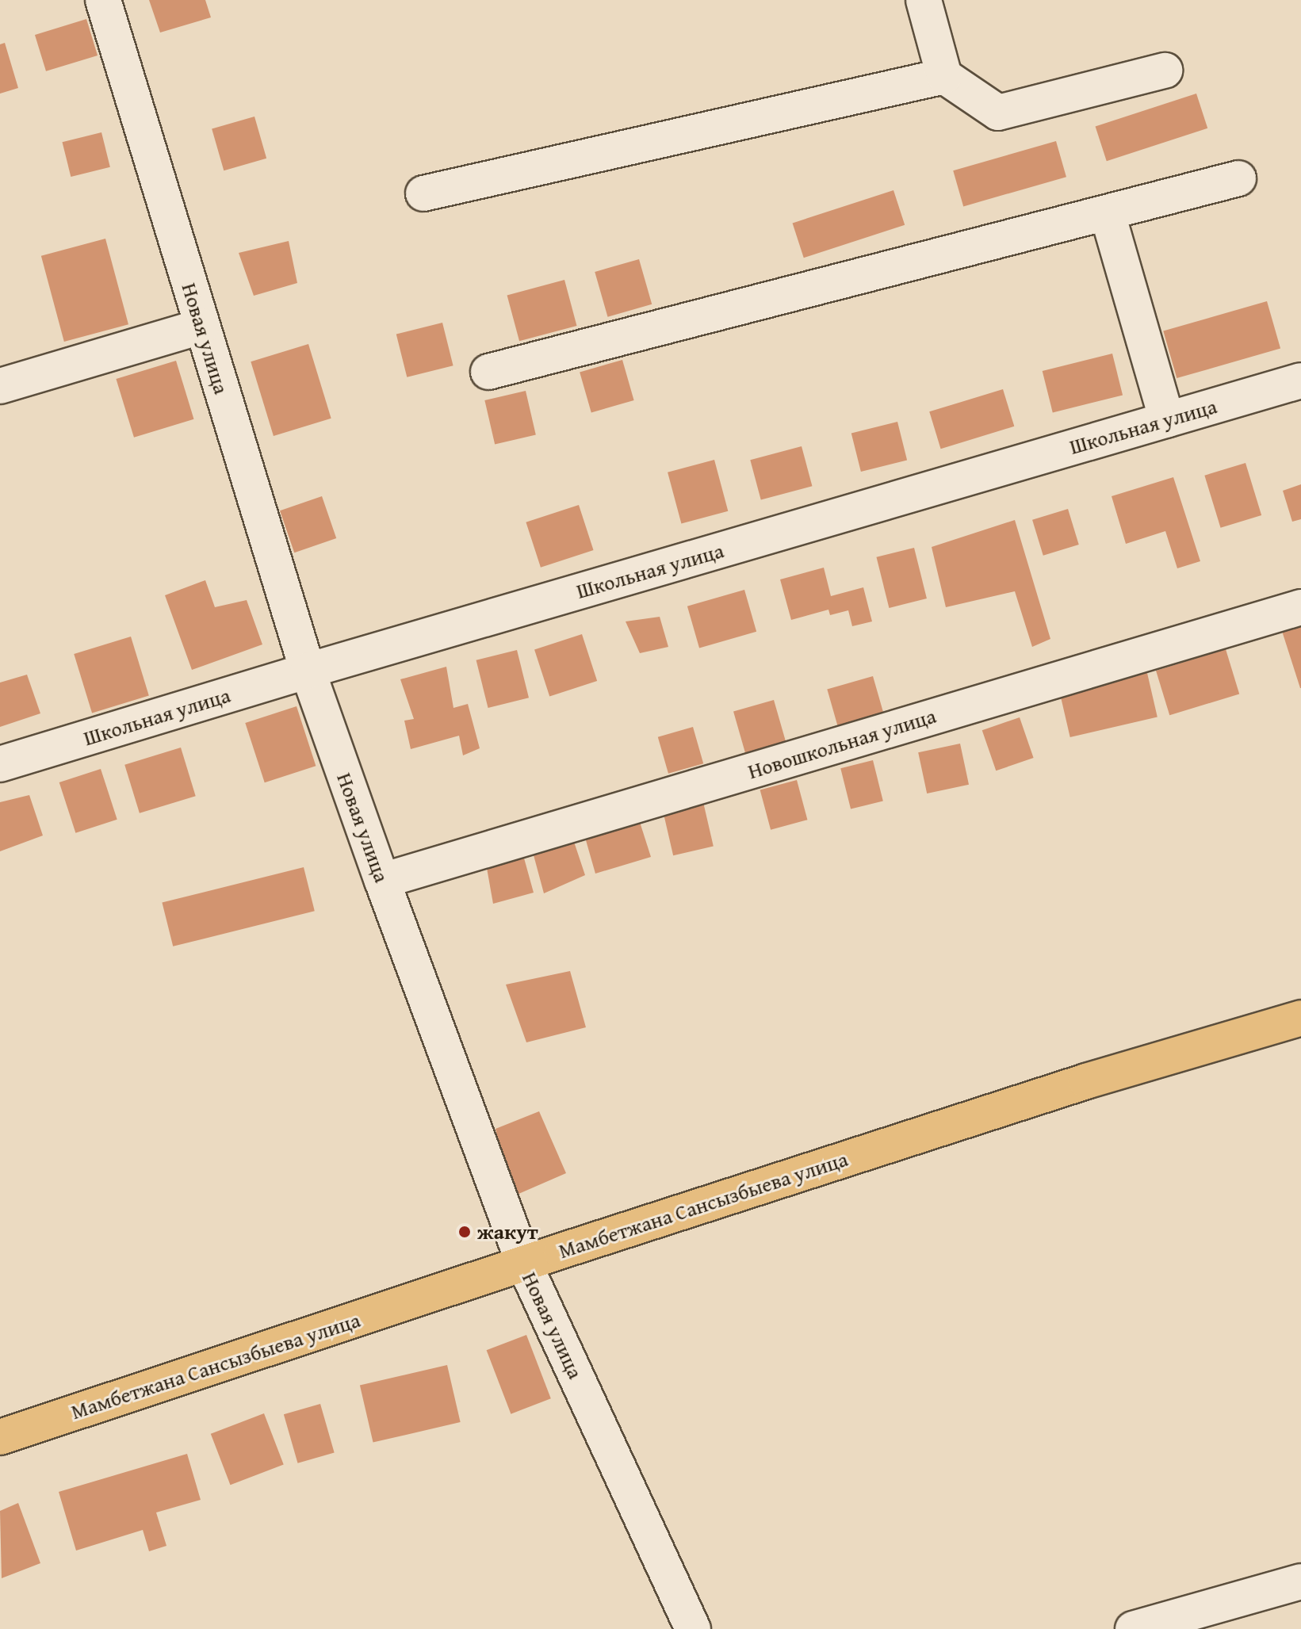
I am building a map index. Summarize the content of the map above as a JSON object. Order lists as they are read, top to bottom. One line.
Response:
{"streets":{"main road":["Мамбетжана Сансызбыева улица"],"street":["Новая улица","Школьная улица","Новошкольная улица"]},"crossings":[["Новая улица","Школьная улица"],["Новая улица","Новошкольная улица"],["Новая улица","Мамбетжана Сансызбыева улица"]],"places":["жакут"]}
